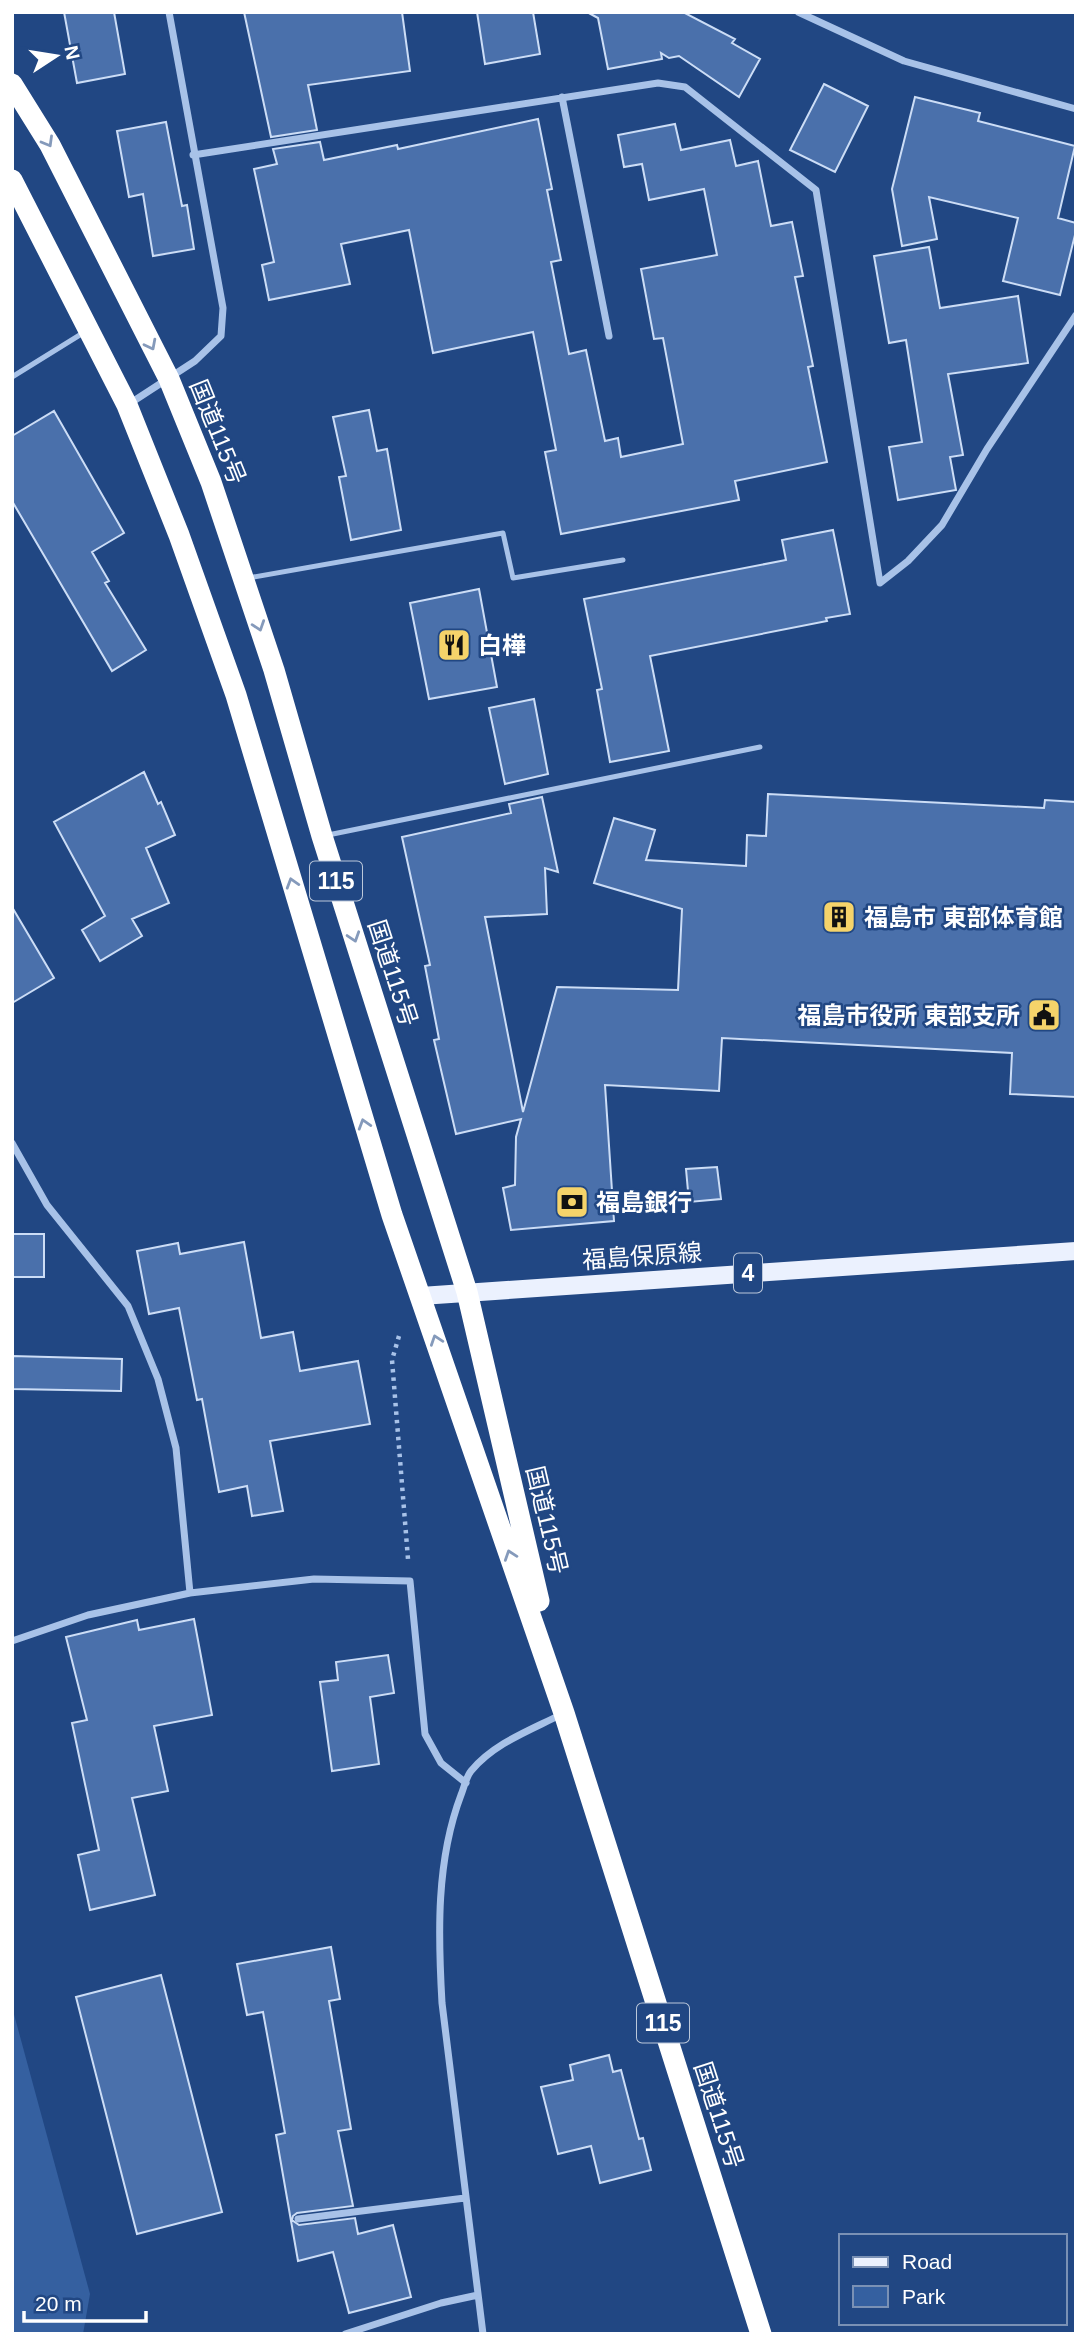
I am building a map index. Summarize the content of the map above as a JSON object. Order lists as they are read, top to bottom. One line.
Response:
{"streets":{"highway":["国道115号","115"],"main road":["福島保原線","4"]},"crossings":[["国道115号","福島保原線"]],"places":{"restaurant":["白樺"],"building":["福島市 東部体育館"],"public building":["福島市役所 東部支所"],"bank":["福島銀行"]},"legend":["Road","Park"],"scale_bar":"20 m","north":"right"}
